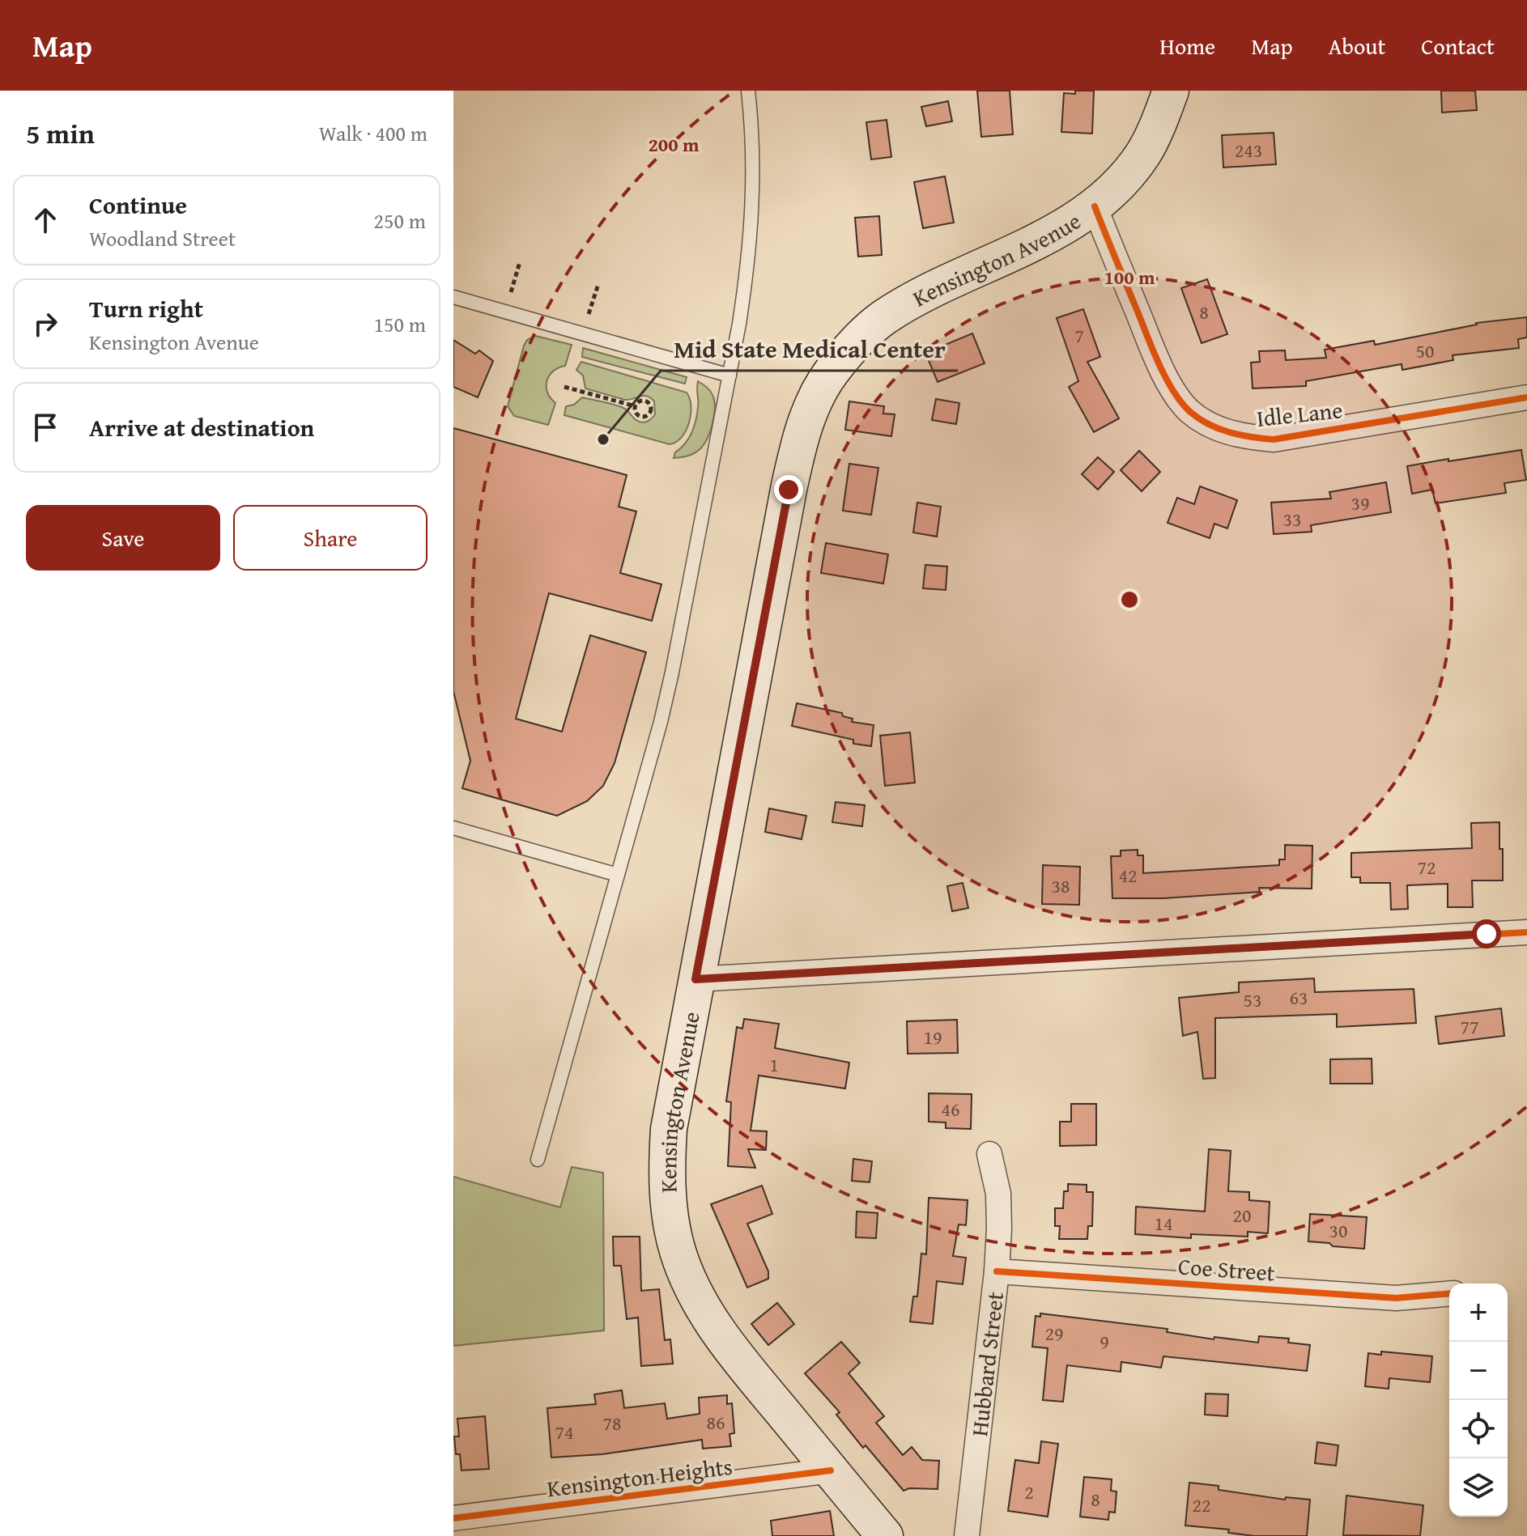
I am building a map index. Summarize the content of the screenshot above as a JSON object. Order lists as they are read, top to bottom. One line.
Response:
{"streets":{"main road":["Kensington Avenue"],"street":["Idle Lane","Coe Street","Hubbard Street","Kensington Heights"]},"crossings":[["Kensington Avenue","Idle Lane"],["Kensington Avenue","Kensington Heights"],["Coe Street","Hubbard Street"]],"places":["Mid State Medical Center"],"house_numbers":["243","8","7","50","39","33","72","42","38","63","53","77","19","1","46","20","14","30","29","9","86","78","74","2","8","22"],"page":{"header":"Map","nav":["Home","Map","About","Contact"],"heading":["5 min","Walk · 400 m"],"list":[["Continue","Woodland Street","250 m"],["Turn right","Kensington Avenue","150 m"],"Arrive at destination"],"buttons":["Save","Share"],"map_buttons":["+","−"]},"rings":["200 m","100 m"]}
